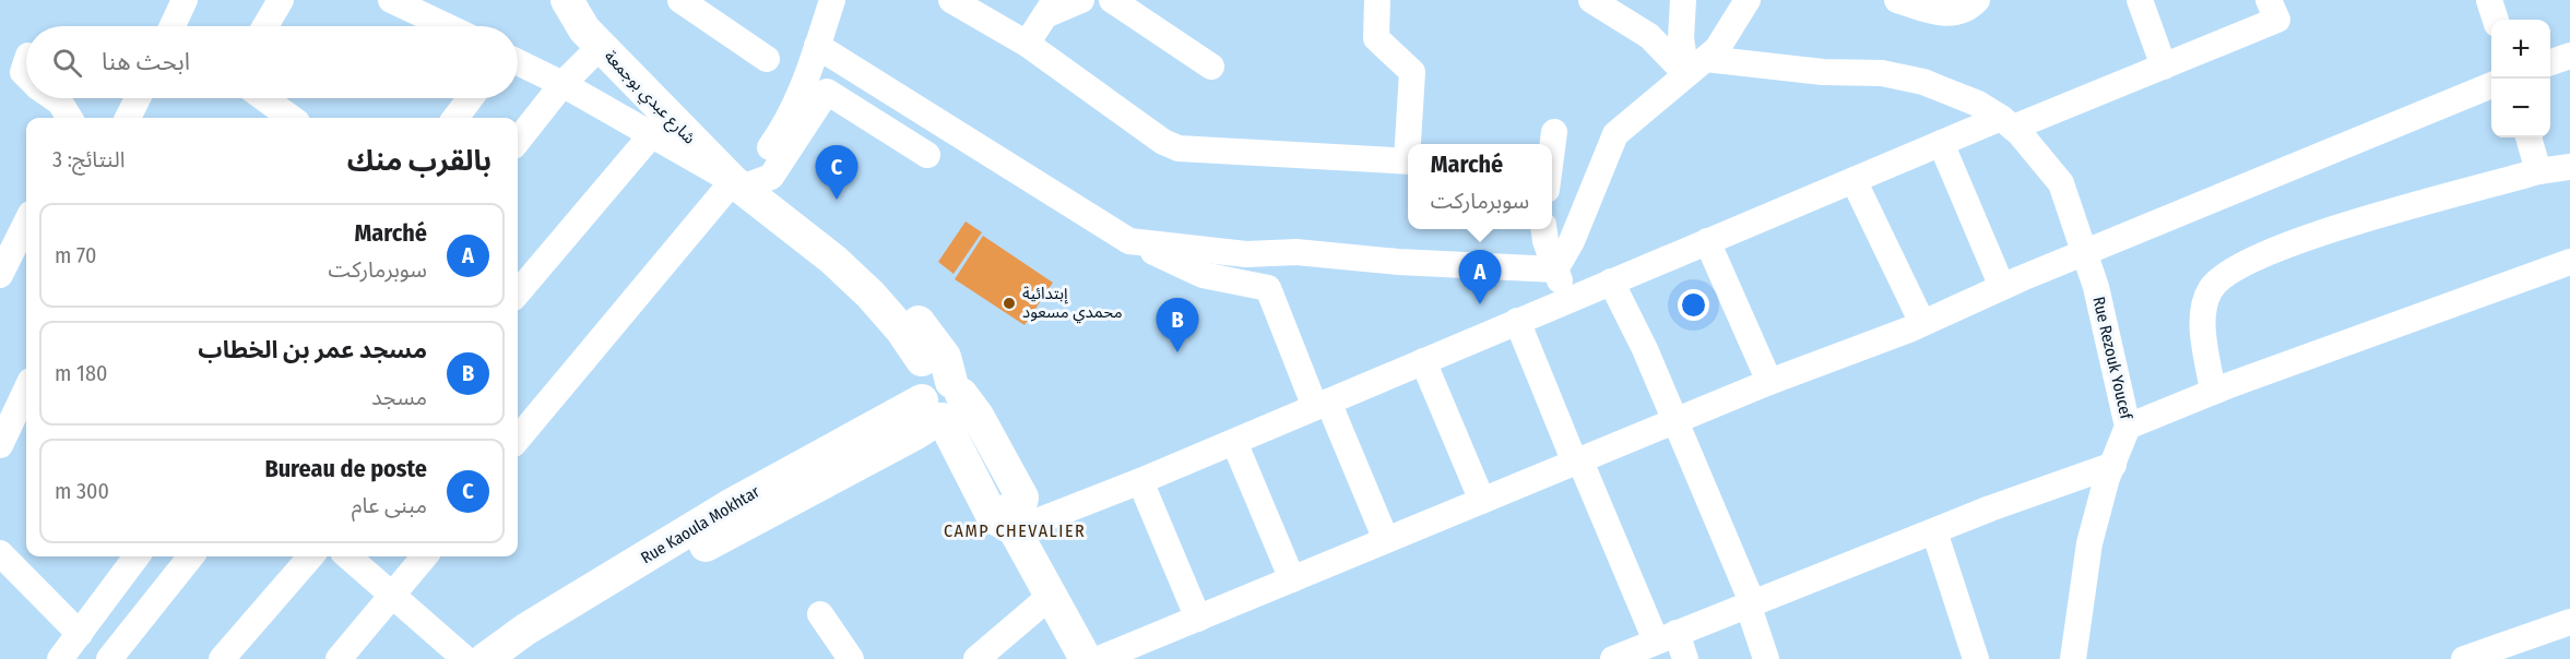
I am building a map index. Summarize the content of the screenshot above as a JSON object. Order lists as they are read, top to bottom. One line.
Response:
{"streets":{"main road":["شارع عبدي بوجمعة","Rue Kaoula Mokhtar"],"street":["Rue Rezouk Youcef"]},"districts":["CAMP CHEVALIER"],"places":["إبتدائية محمدي مسعود"],"page":{"map_buttons":["+","−"],"search":"ابحث هنا","heading":["بالقرب منك","النتائج: 3"],"popup":["Marché","سوبرماركت"],"pins":["C","A","B"],"list":[{"mark":"A","name":"Marché","note":"سوبرماركت","value":"70 m"},{"mark":"B","name":"مسجد عمر بن الخطاب","note":"مسجد","value":"180 m"},{"mark":"C","name":"Bureau de poste","note":"مبنى عام","value":"300 m"}]}}
